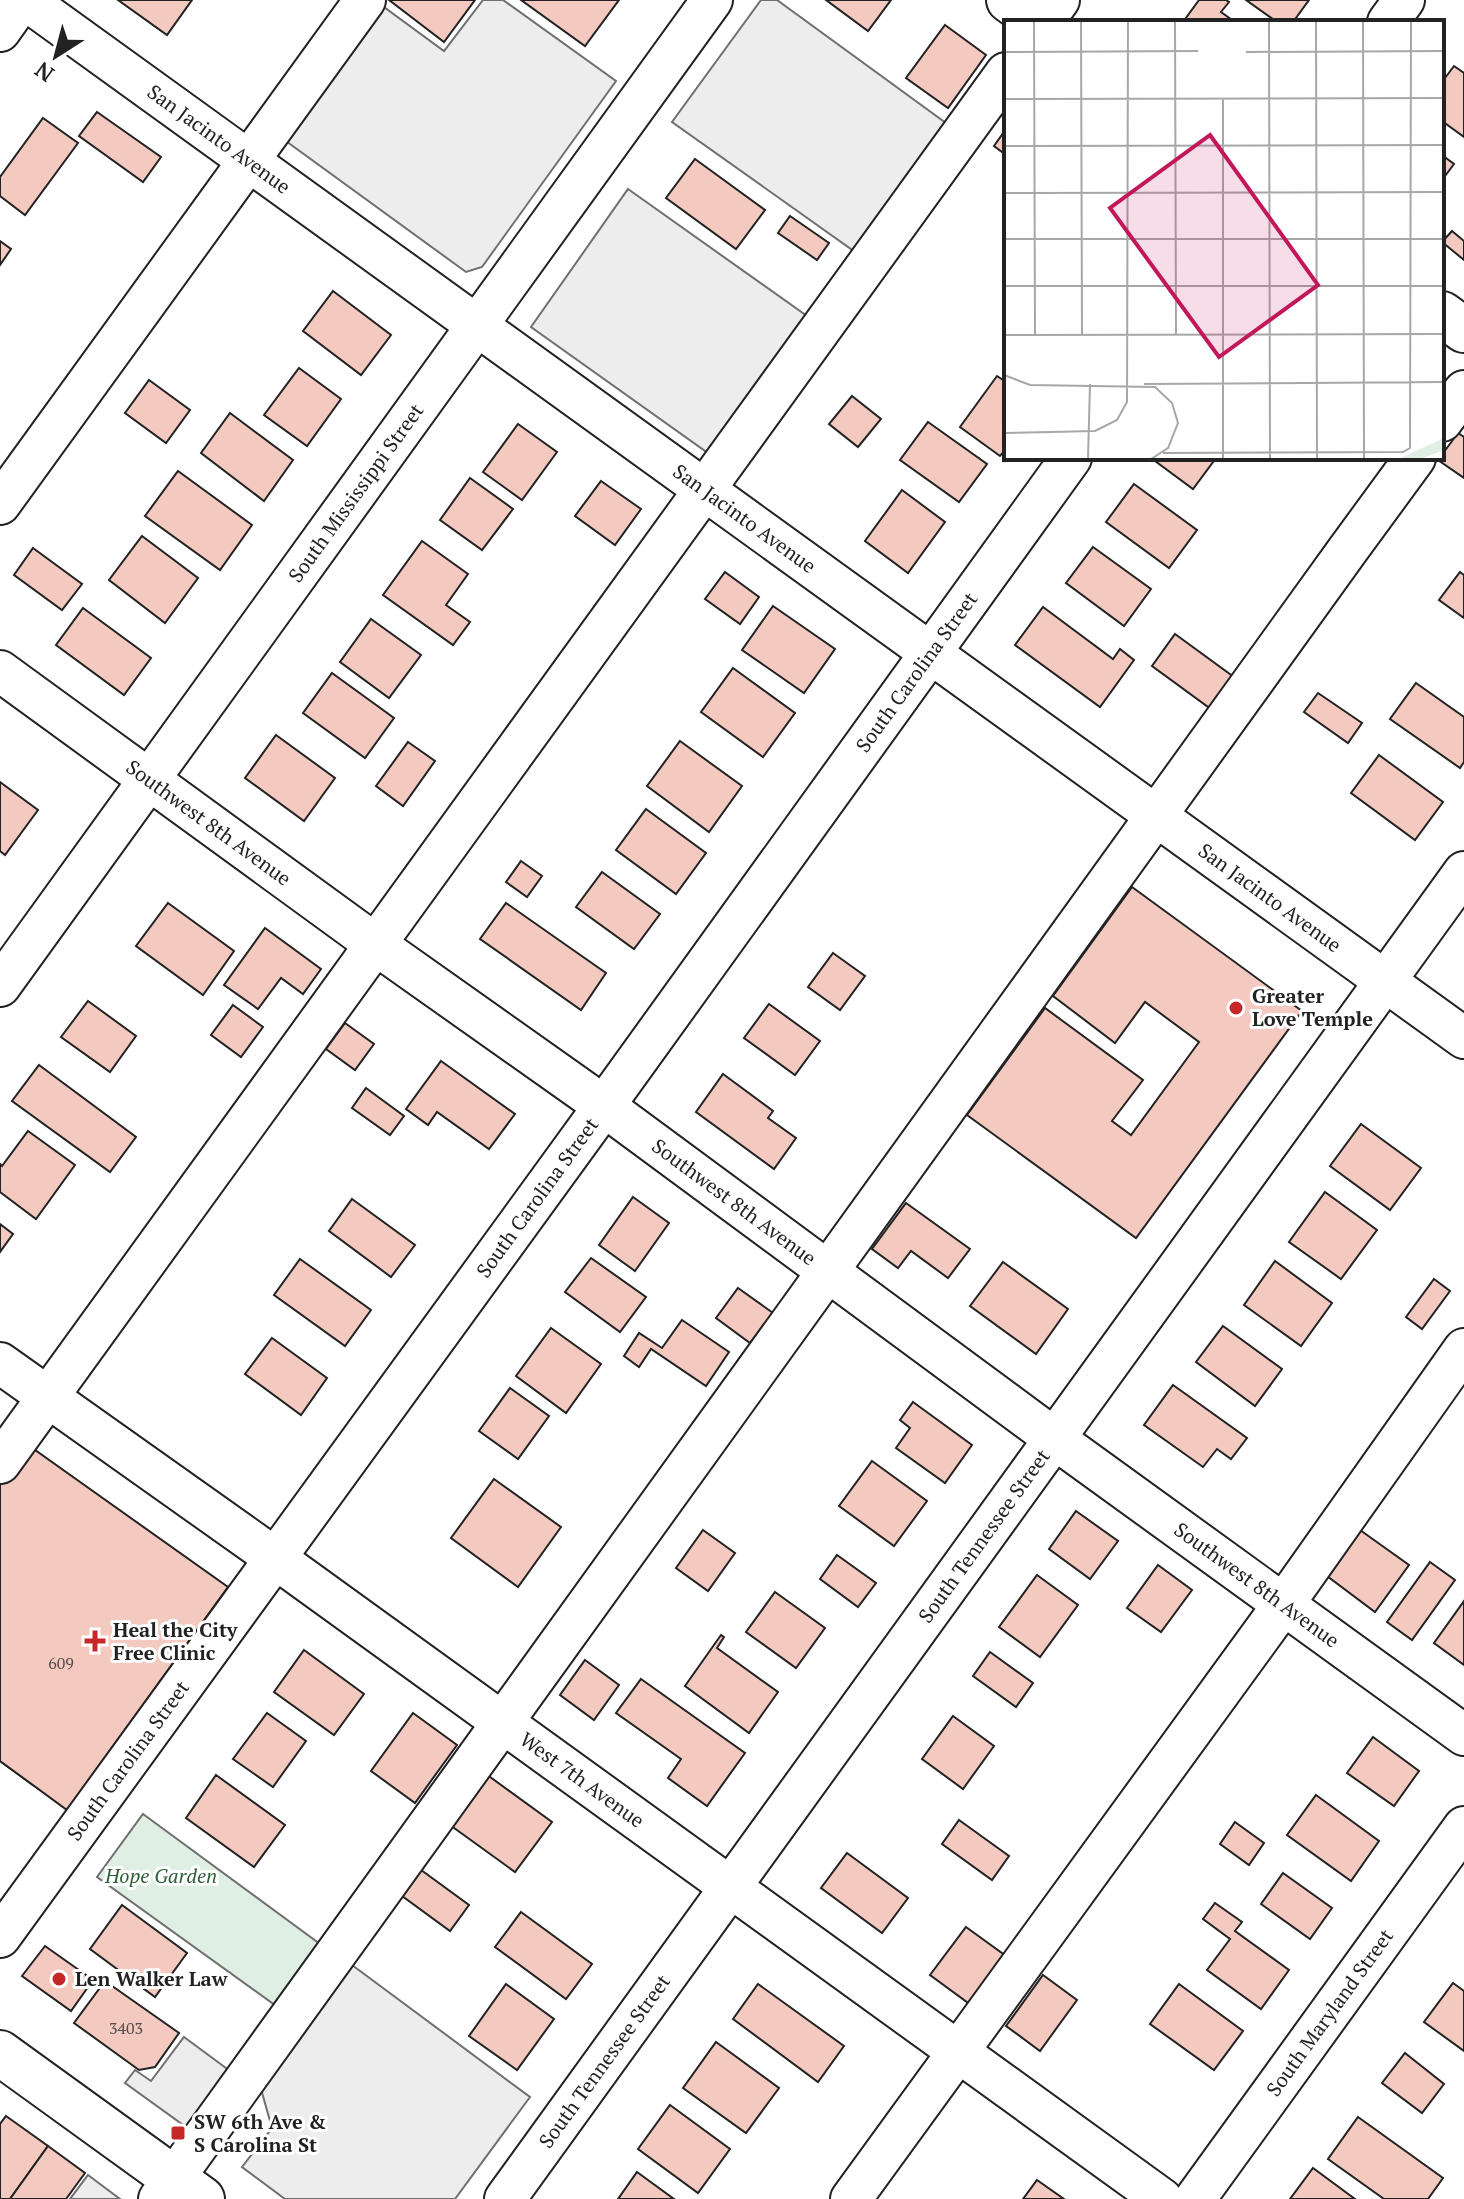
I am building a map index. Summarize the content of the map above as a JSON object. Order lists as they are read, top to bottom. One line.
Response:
{"streets":{"street":["San Jacinto Avenue","South Mississippi Street","South Carolina Street","Southwest 8th Avenue","South Tennessee Street","West 7th Avenue","South Maryland Street"]},"crossings":[["San Jacinto Avenue","South Mississippi Street"],["San Jacinto Avenue","South Carolina Street"],["San Jacinto Avenue","South Tennessee Street"],["South Mississippi Street","Southwest 8th Avenue"],["South Carolina Street","Southwest 8th Avenue"],["South Carolina Street","West 7th Avenue"],["Southwest 8th Avenue","South Tennessee Street"],["South Tennessee Street","West 7th Avenue"]],"parks":["Hope Garden"],"places":{"other":["Greater Love Temple","Len Walker Law"],"health":["Heal the City Free Clinic"],"transit":["SW 6th Ave & S Carolina St"]},"house_numbers":["609","3403"],"north":"bottom left"}
